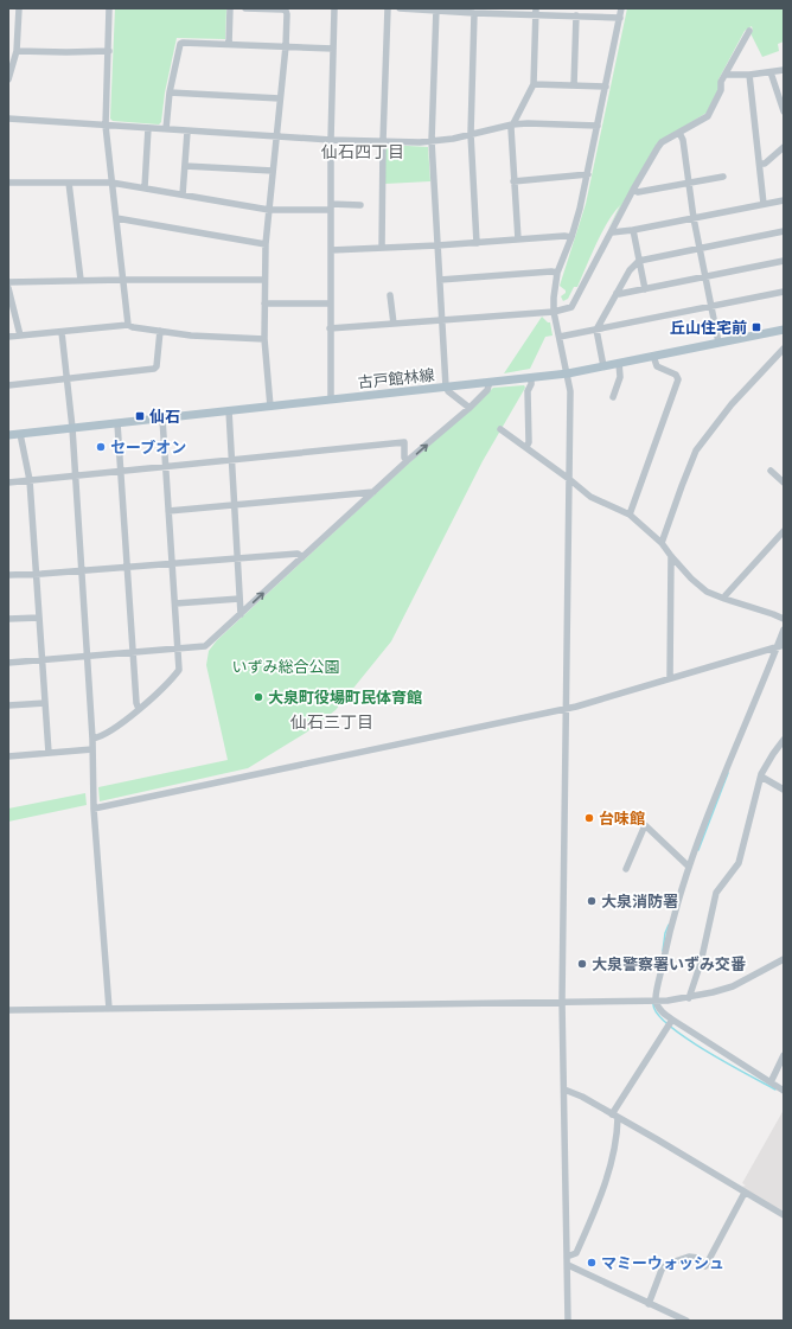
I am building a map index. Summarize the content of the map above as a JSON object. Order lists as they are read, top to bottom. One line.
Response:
{"streets":{"main road":["古戸館林線"]},"districts":["仙石四丁目","仙石三丁目"],"parks":["いずみ総合公園"],"places":{"transit":["丘山住宅前","仙石"],"other":["セーブオン","大泉町役場町民体育館","台味館","大泉消防署","大泉警察署いずみ交番","マミーウォッシュ"]}}
